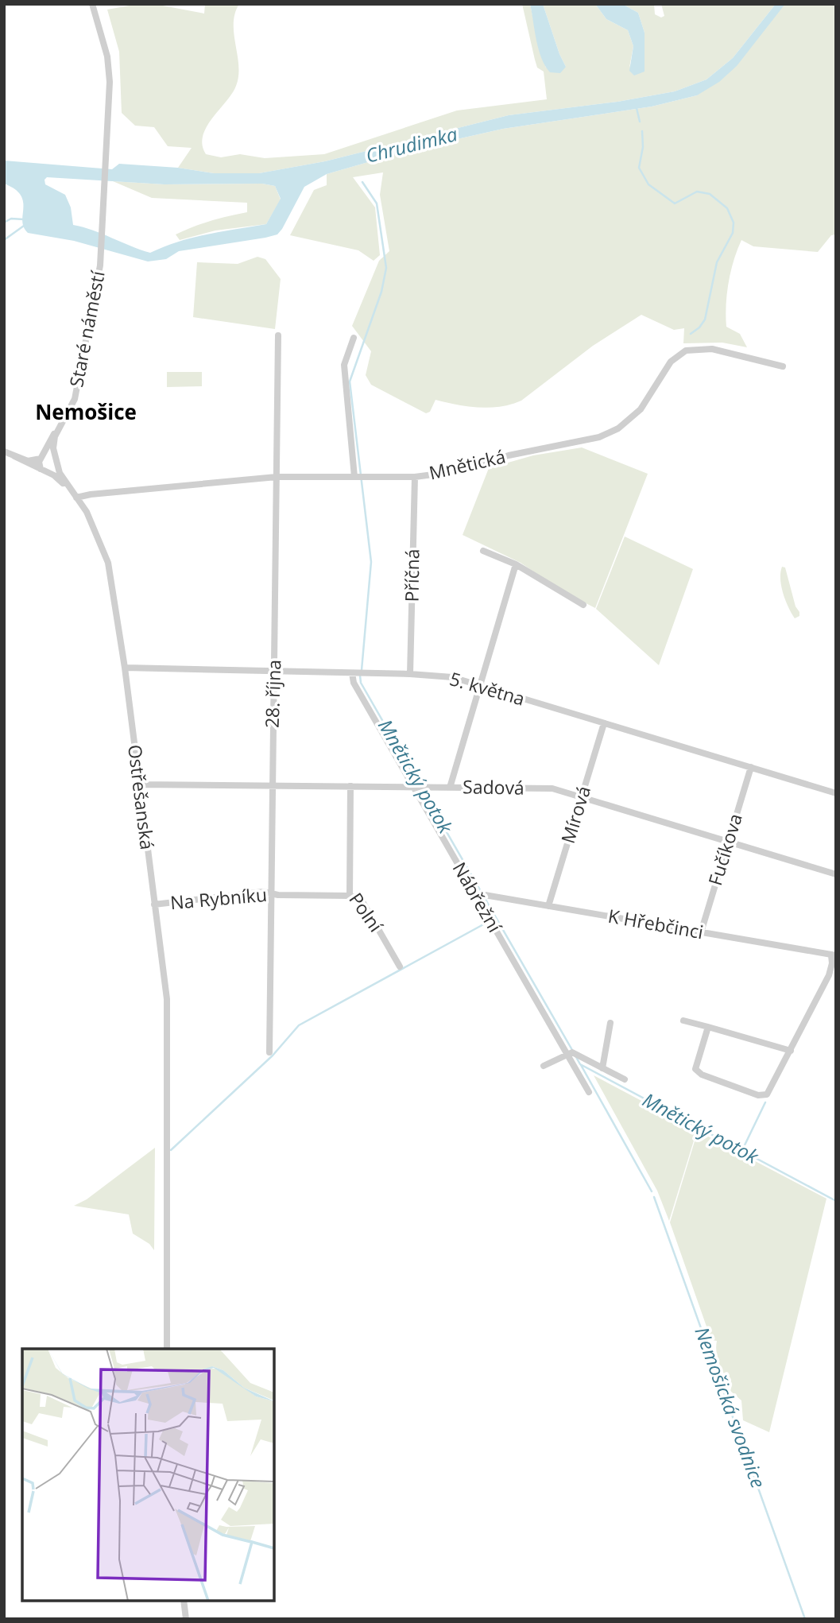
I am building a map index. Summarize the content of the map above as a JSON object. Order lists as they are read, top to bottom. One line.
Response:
{"streets":{"street":["Staré náměstí","Mnětická","Příčná","5. května","28. října","Sadová","Ostřešanská","Mírová","Fučíkova","Nábřežní","Na Rybníku","Polní","K Hřebčinci"]},"crossings":[["Mnětická","Příčná"],["Mnětická","28. října"],["Mnětická","Ostřešanská"],["Příčná","5. května"],["5. května","28. října"],["5. května","Ostřešanská"],["5. května","Mírová"],["5. května","Fučíkova"],["5. května","Nábřežní"],["28. října","Sadová"],["28. října","Na Rybníku"],["Sadová","Ostřešanská"],["Sadová","Mírová"],["Sadová","Fučíkova"],["Sadová","Nábřežní"],["Sadová","Polní"],["Ostřešanská","Na Rybníku"],["Mírová","K Hřebčinci"],["Fučíkova","K Hřebčinci"],["Nábřežní","K Hřebčinci"],["Na Rybníku","Polní"]],"districts":["Nemošice"],"water":["Chrudimka","Mnětický potok","Nemošická svodnice"]}
